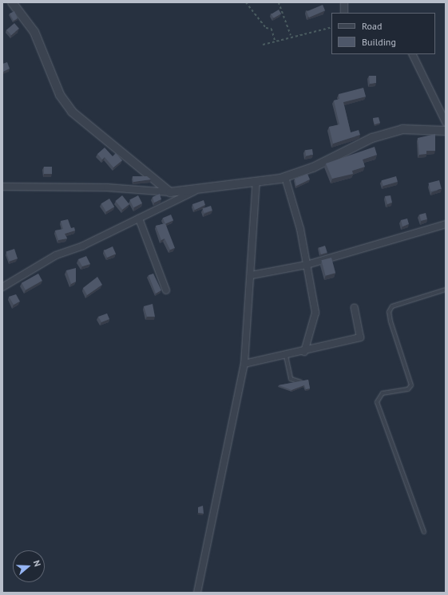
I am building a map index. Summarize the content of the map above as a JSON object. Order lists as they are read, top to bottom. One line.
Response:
{"legend":["Road","Building"],"north":"right"}
